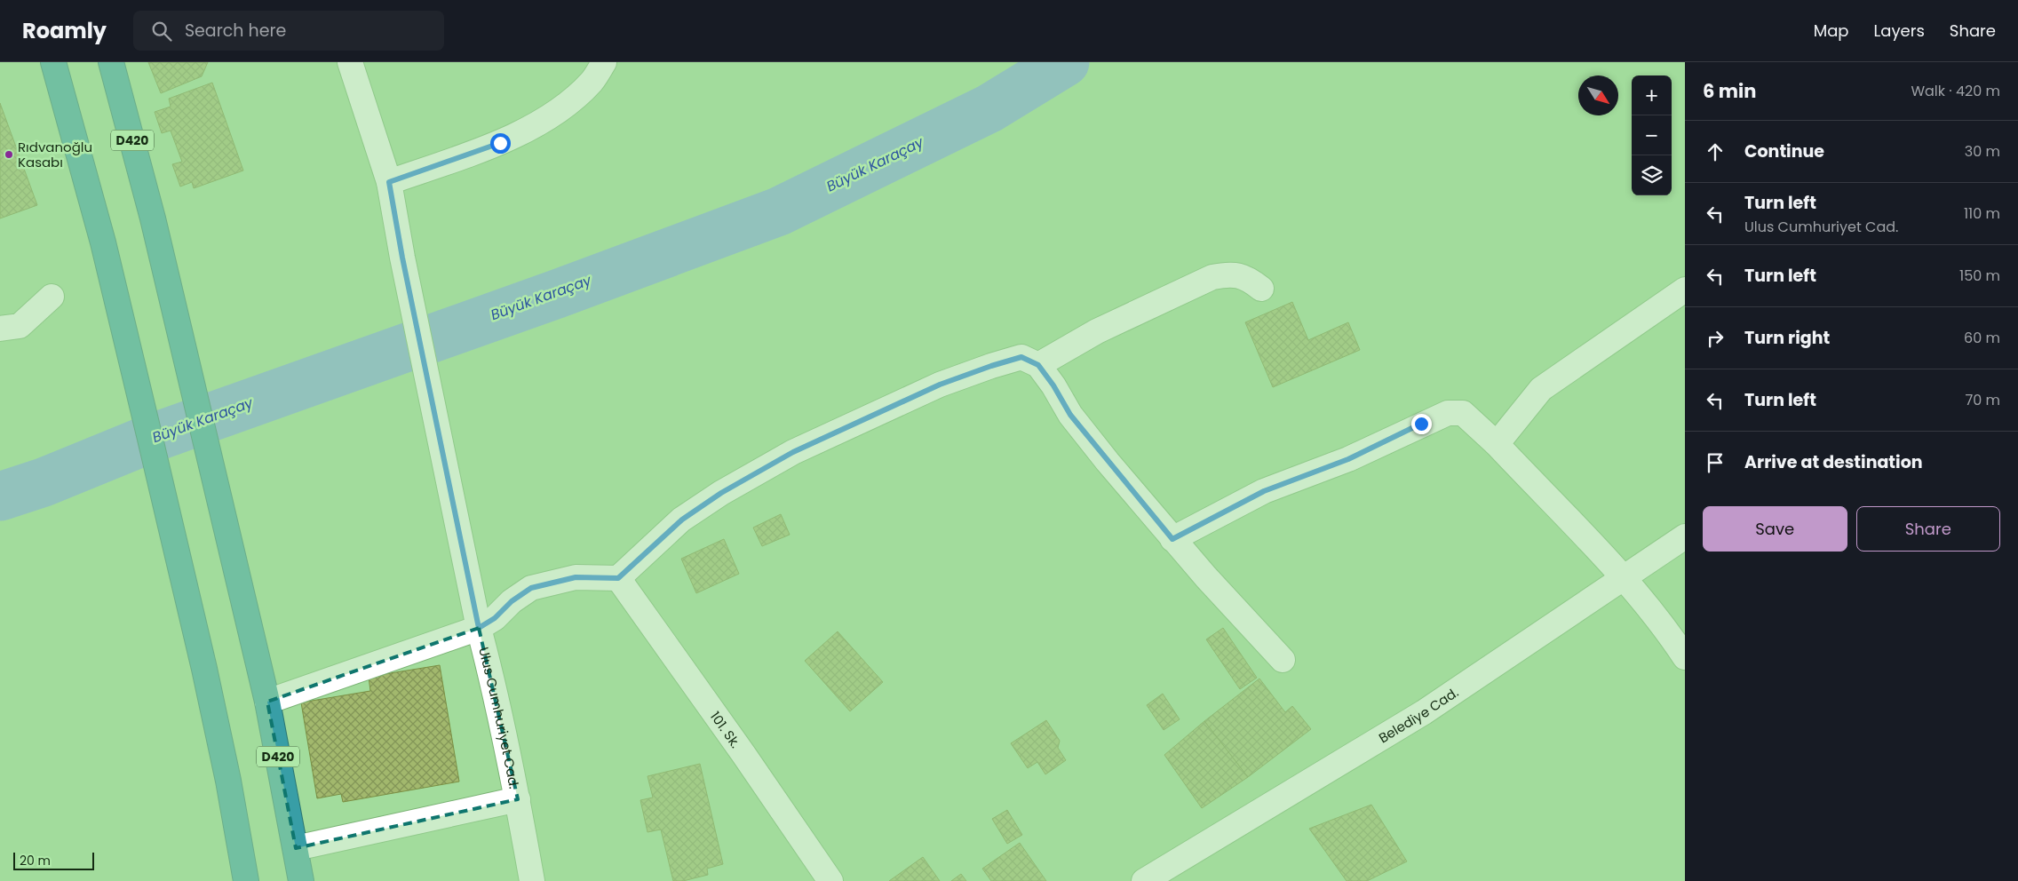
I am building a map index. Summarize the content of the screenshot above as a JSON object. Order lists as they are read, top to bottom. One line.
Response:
{"streets":{"highway":["D420"],"street":["Belediye Cad.","Ulus Cumhuriyet Cad.","101. Sk."]},"water":["Büyük Karaçay"],"places":["Rıdvanoğlu Kasabı"],"scale_bar":"20 m","north":"bottom right","page":{"header":"Roamly","search":"Search here","nav":["Map","Layers","Share"],"heading":["6 min","Walk · 420 m"],"map_buttons":["+","−"],"list":[["Continue","30 m"],["Turn left","Ulus Cumhuriyet Cad.","110 m"],["Turn left","150 m"],["Turn right","60 m"],["Turn left","70 m"],"Arrive at destination"],"buttons":["Save","Share"],"scale":"20 m"}}
